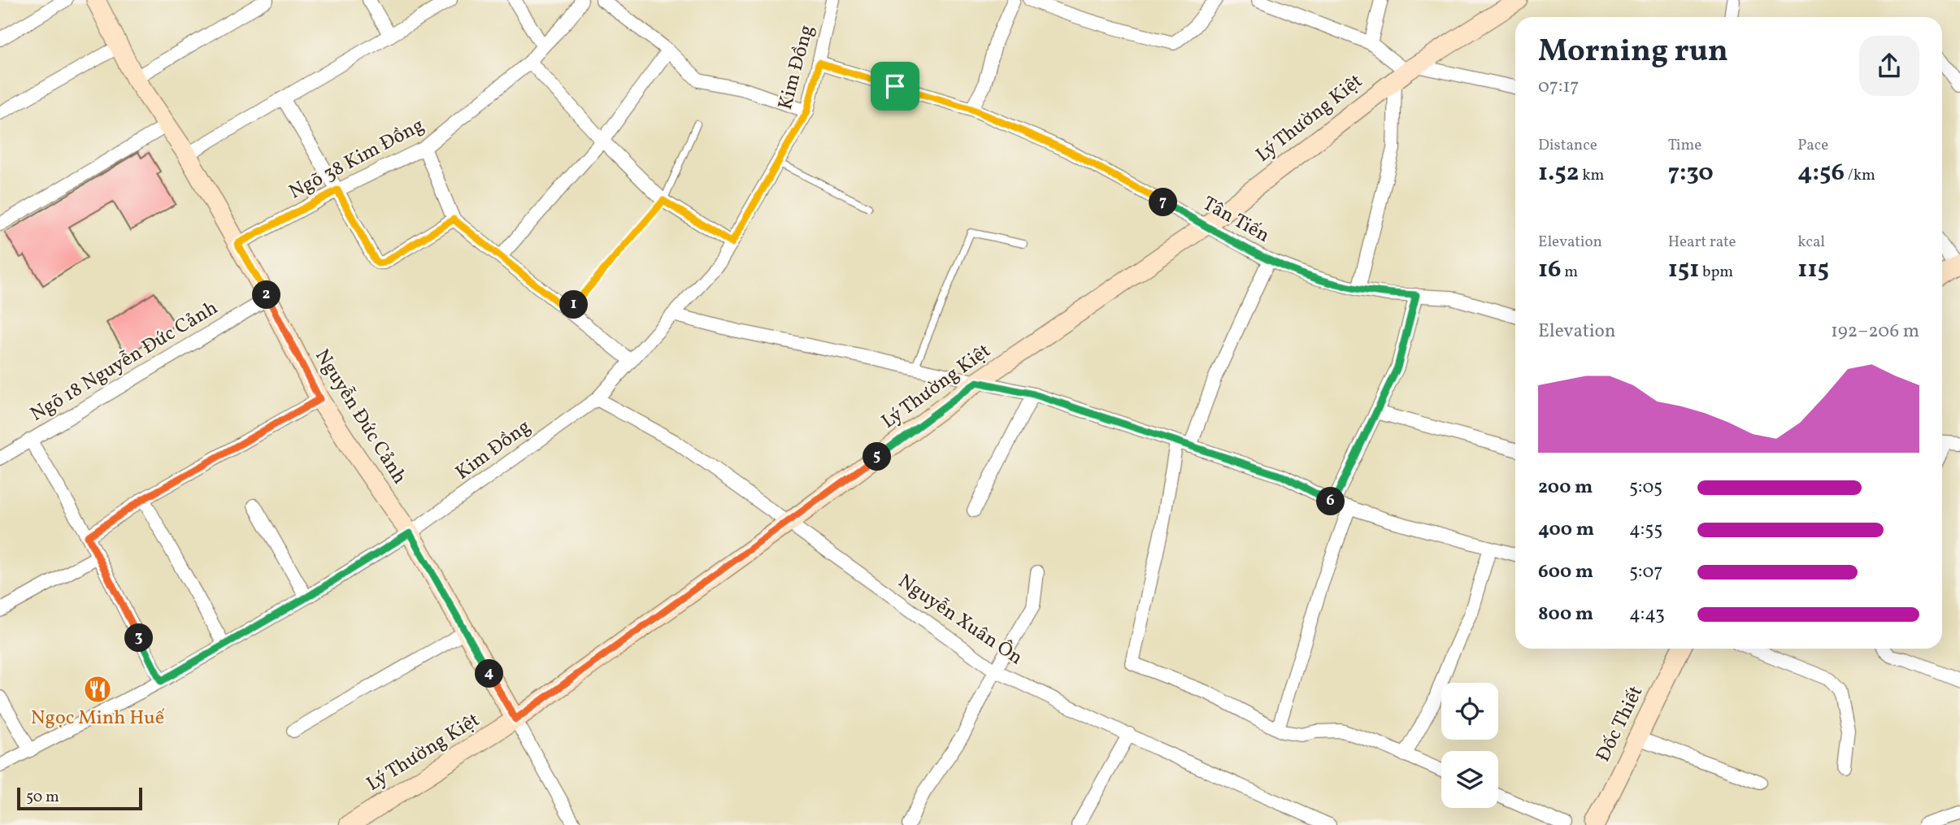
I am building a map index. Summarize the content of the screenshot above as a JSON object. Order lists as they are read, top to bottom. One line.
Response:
{"streets":{"street":["Kim Đồng","Lý Thường Kiệt","Ngõ 38 Kim Đồng","Tân Tiến","Ngõ 18 Nguyễn Đức Cảnh","Nguyễn Đức Cảnh","Nguyễn Xuân Ôn","Đốc Thiết"]},"crossings":[["Kim Đồng","Tân Tiến"],["Kim Đồng","Nguyễn Đức Cảnh"],["Kim Đồng","Nguyễn Xuân Ôn"],["Lý Thường Kiệt","Tân Tiến"],["Lý Thường Kiệt","Nguyễn Đức Cảnh"],["Lý Thường Kiệt","Nguyễn Xuân Ôn"],["Ngõ 38 Kim Đồng","Nguyễn Đức Cảnh"],["Ngõ 18 Nguyễn Đức Cảnh","Nguyễn Đức Cảnh"]],"places":{"restaurant":["Ngọc Minh Huế"]},"scale_bar":"50 m","page":{"heading":["Morning run","07:17"],"stats":[["Distance","1.52 km"],["Time","7:30"],["Pace","4:56 /km"],["Elevation","16 m"],["Heart rate","151 bpm"],["kcal","115"]],"pins":["7","2","1","5","6","3","4"],"chart":["Elevation","192–206 m"],"list":[{"name":"200 m","note":"5:05"},{"name":"400 m","note":"4:55"},{"name":"600 m","note":"5:07"},{"name":"800 m","note":"4:43"}],"scale":"50 m"}}
